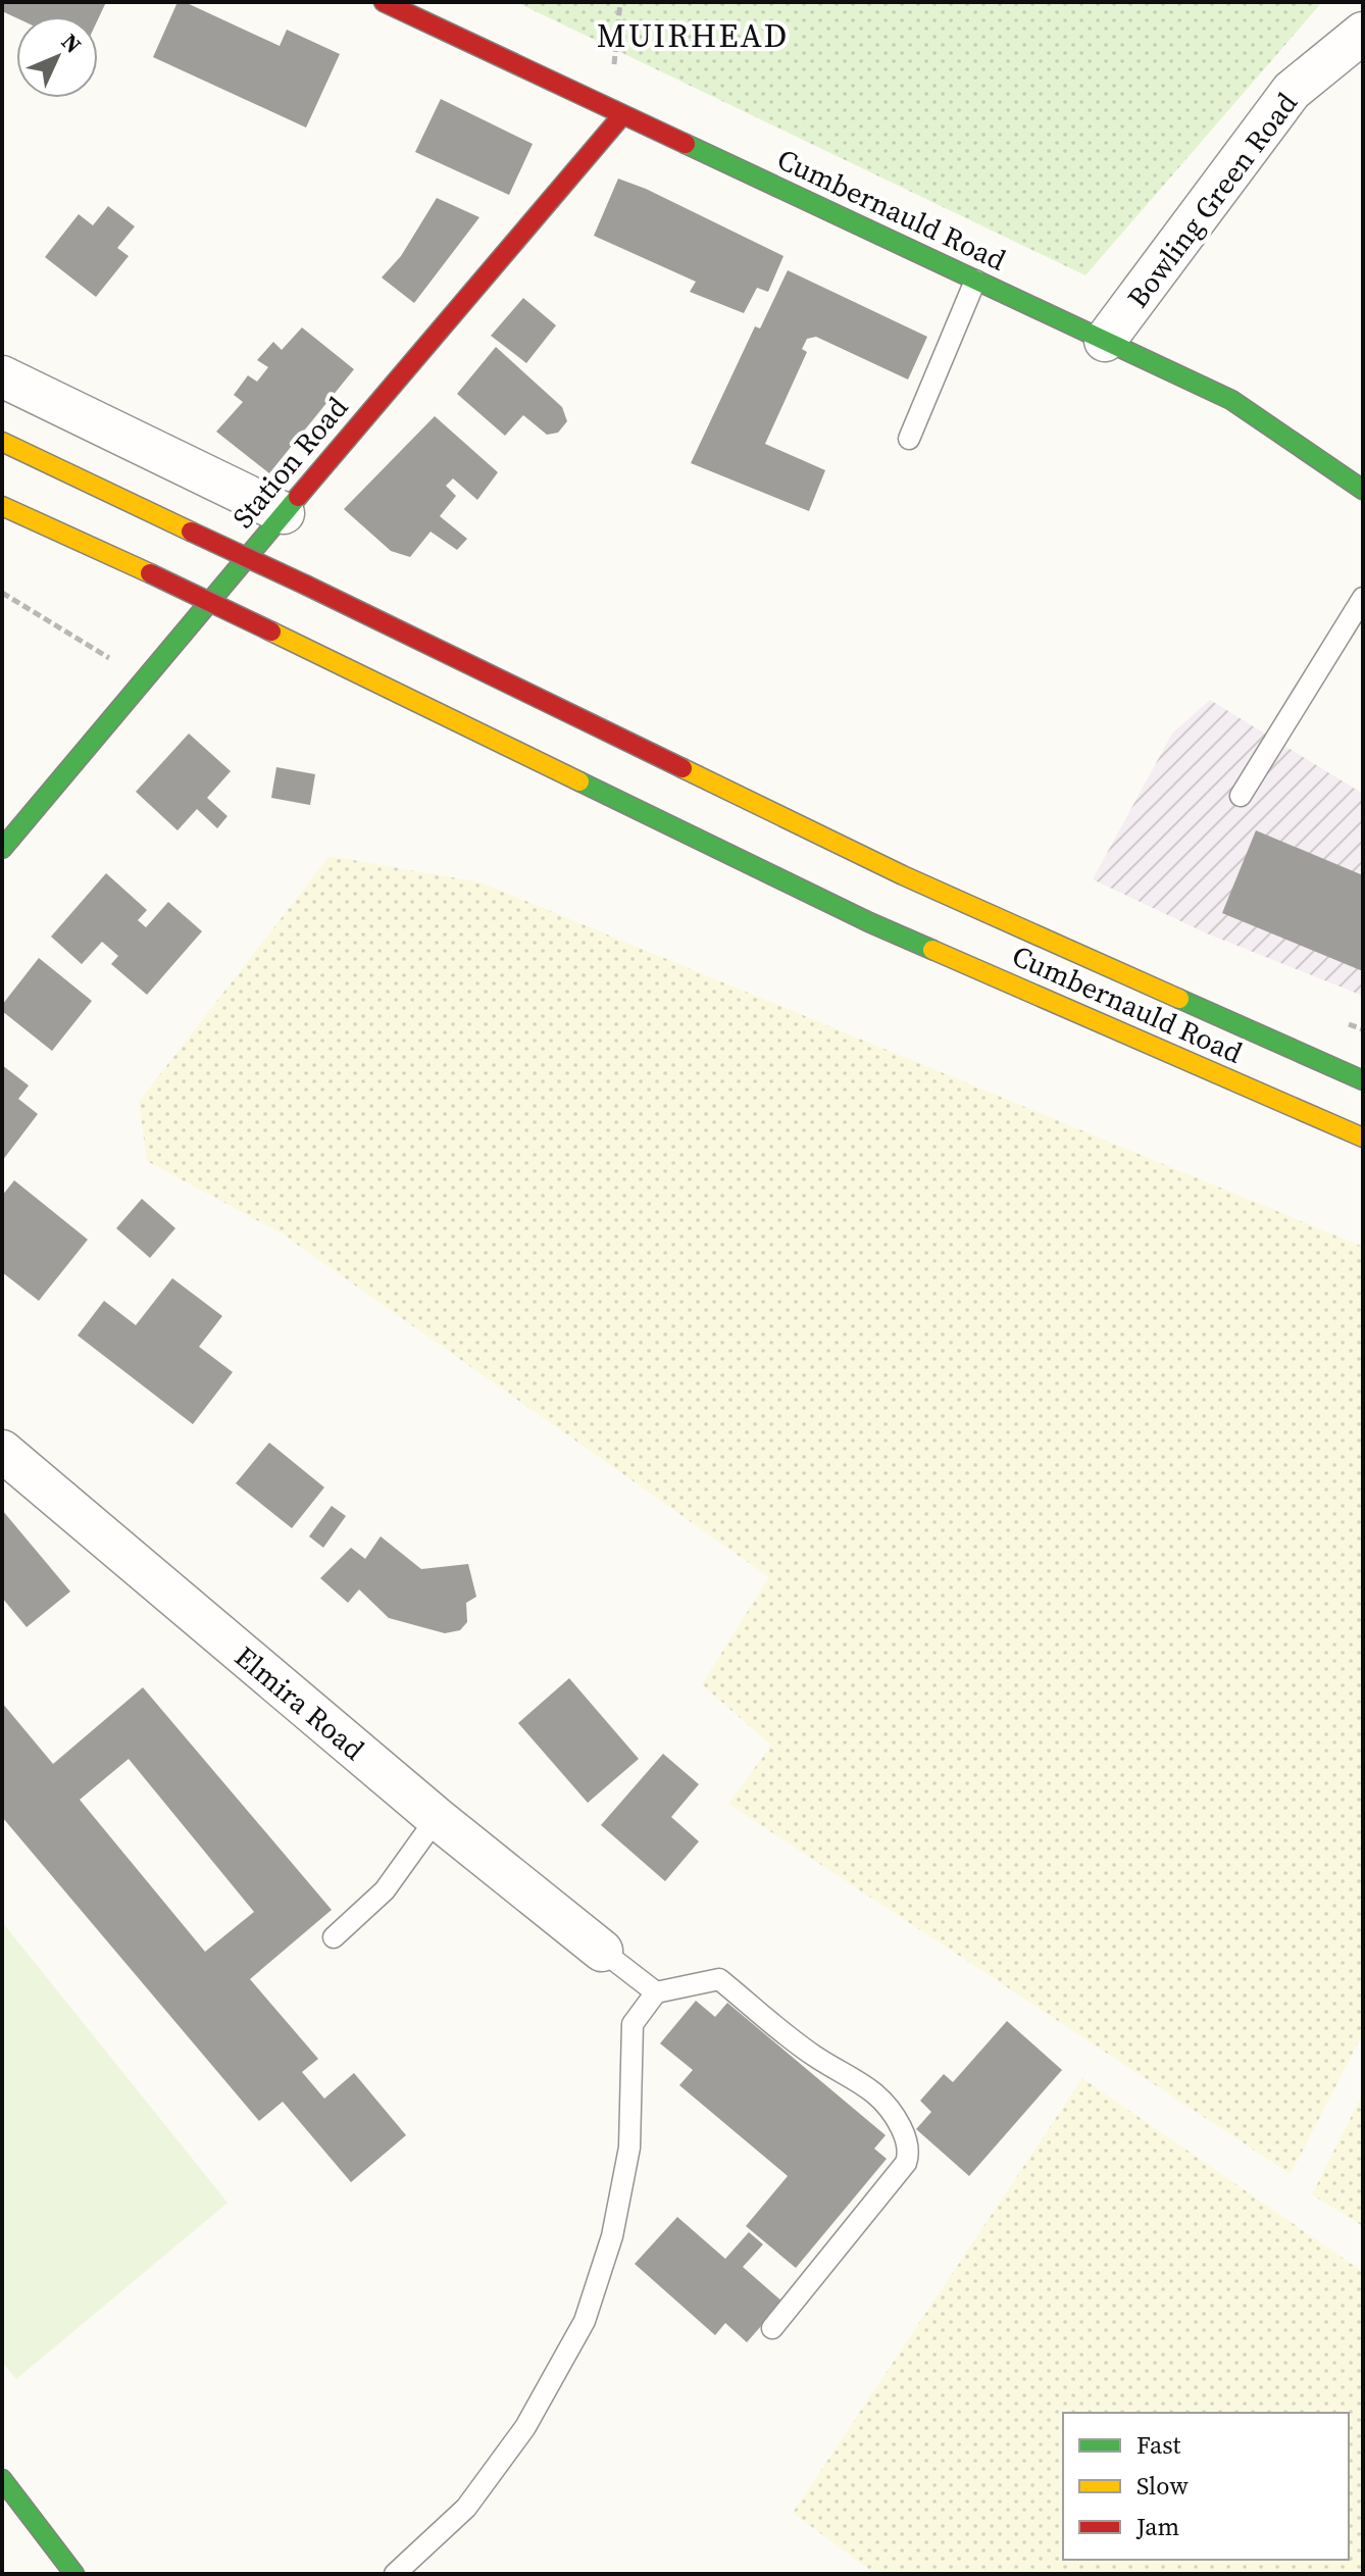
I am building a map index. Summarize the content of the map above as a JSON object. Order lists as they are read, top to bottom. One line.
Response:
{"streets":{"main road":["Cumbernauld Road","Station Road"],"street":["Bowling Green Road","Elmira Road"]},"crossings":[["Bowling Green Road","Cumbernauld Road"],["Cumbernauld Road","Station Road"]],"districts":["MUIRHEAD"],"legend":["Fast","Slow","Jam"],"north":"top right"}
